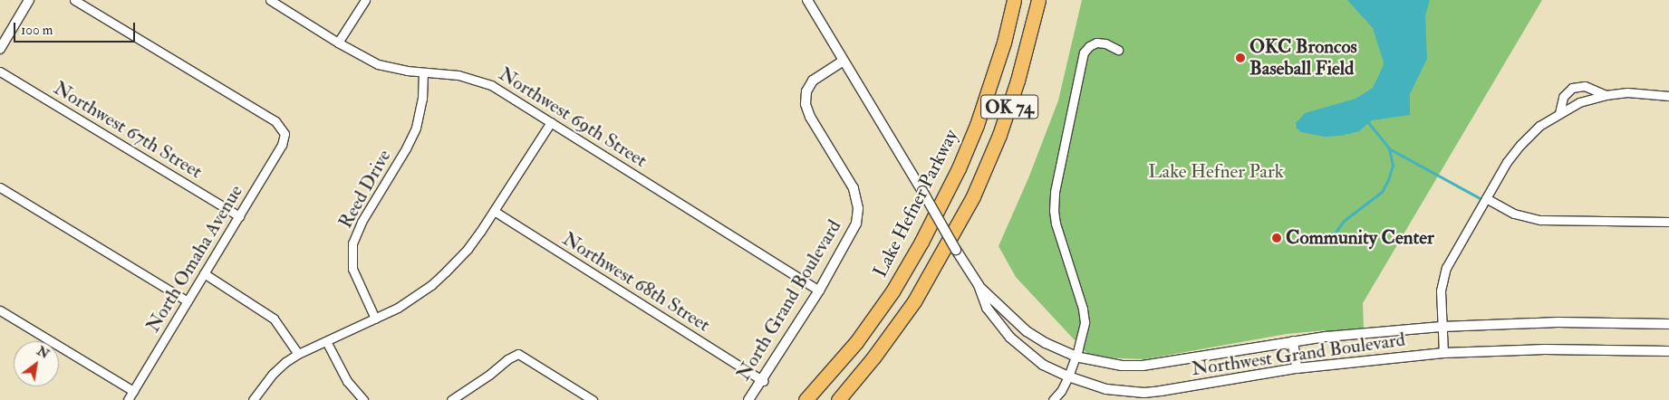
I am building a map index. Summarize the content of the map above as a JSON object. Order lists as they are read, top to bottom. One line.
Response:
{"streets":{"highway":["OK 74","Lake Hefner Parkway"],"street":["Northwest 69th Street","Northwest 67th Street","Reed Drive","North Omaha Avenue","Northwest 68th Street","North Grand Boulevard","Northwest Grand Boulevard"]},"crossings":[["Northwest 69th Street","Reed Drive"],["Northwest 69th Street","North Grand Boulevard"],["Northwest 67th Street","North Omaha Avenue"],["Northwest 68th Street","North Grand Boulevard"],["North Grand Boulevard","Northwest Grand Boulevard"]],"parks":["Lake Hefner Park"],"places":["OKC Broncos Baseball Field","Community Center"],"scale_bar":"100 m","north":"top right"}
